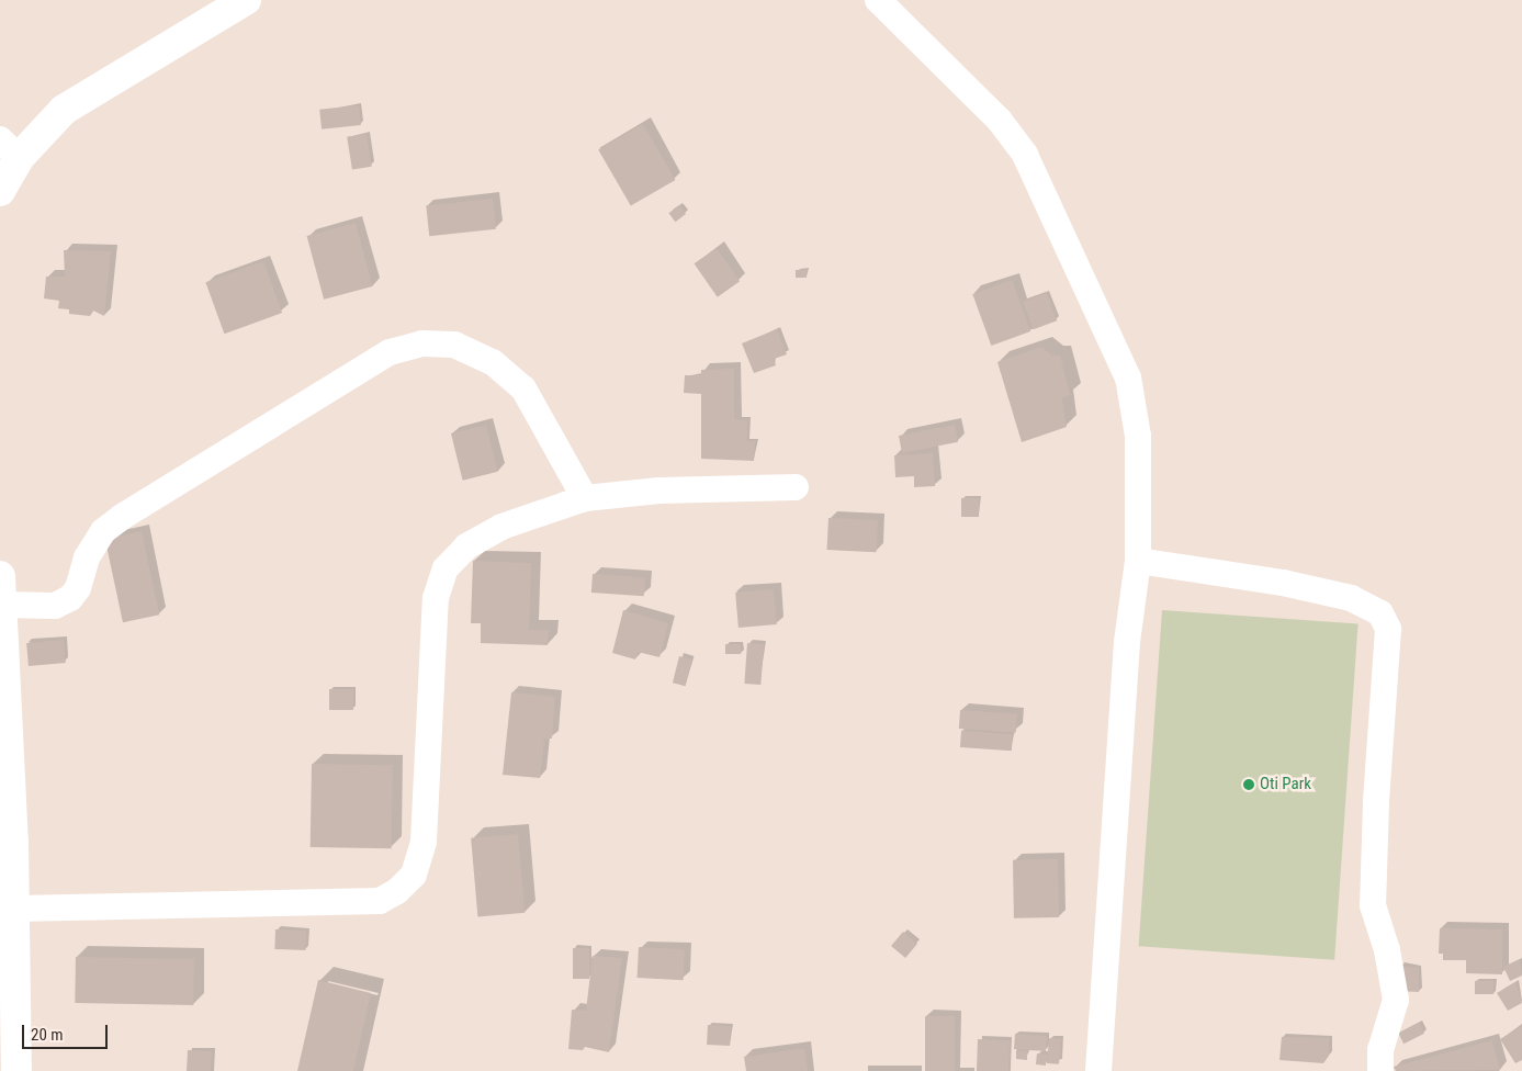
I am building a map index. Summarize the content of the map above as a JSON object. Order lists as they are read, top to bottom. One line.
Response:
{"places":["Oti Park"],"scale_bar":"20 m"}
